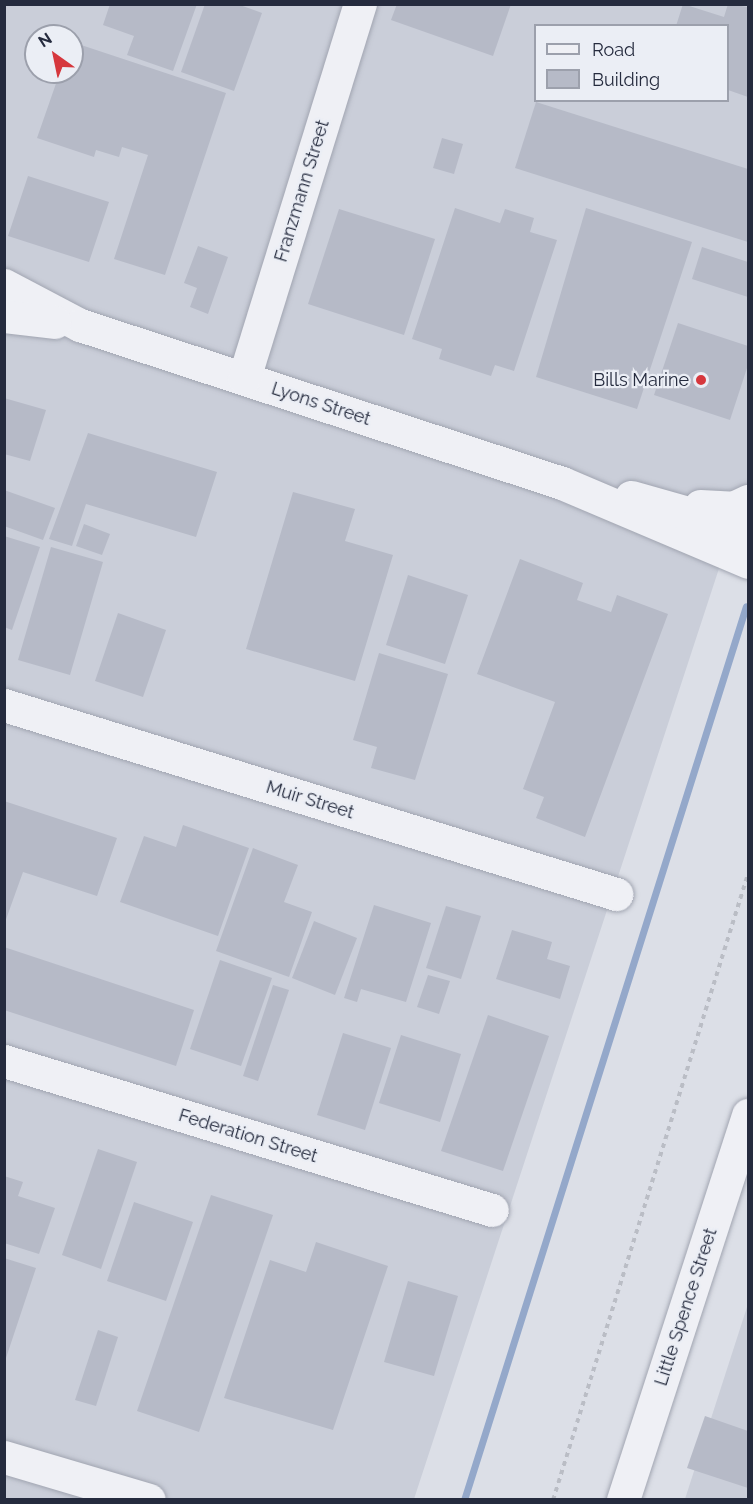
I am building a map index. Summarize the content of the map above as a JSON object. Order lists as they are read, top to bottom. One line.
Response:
{"streets":{"street":["Franzmann Street","Lyons Street","Muir Street","Federation Street","Little Spence Street"]},"crossings":[["Franzmann Street","Lyons Street"]],"places":["Bills Marine"],"legend":["Road","Building"],"north":"top left"}
